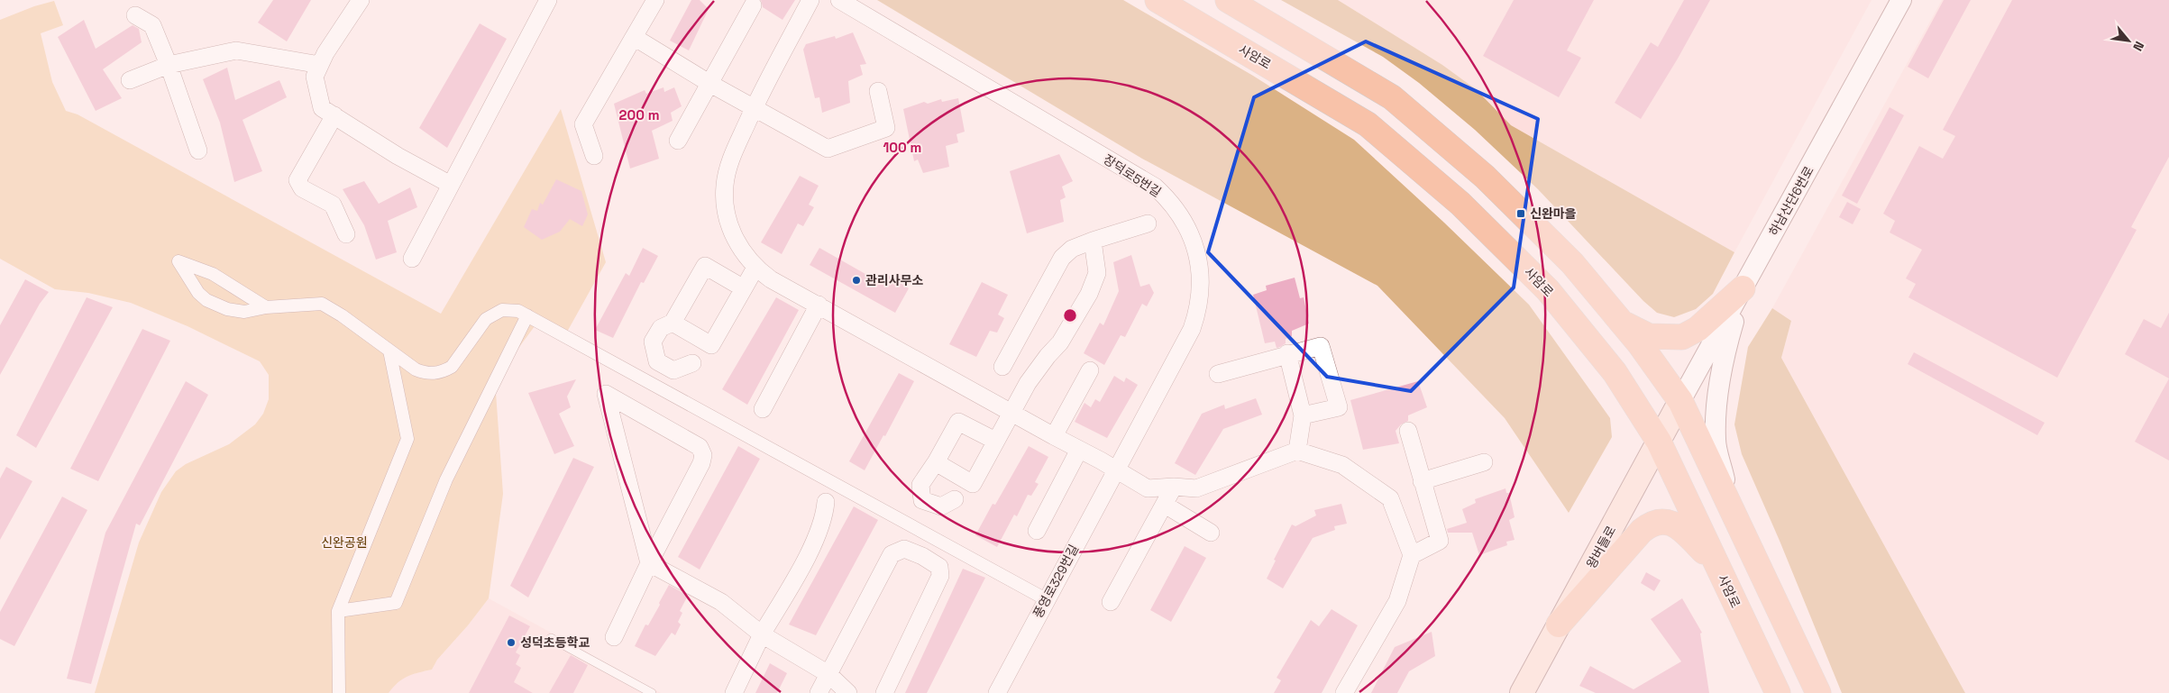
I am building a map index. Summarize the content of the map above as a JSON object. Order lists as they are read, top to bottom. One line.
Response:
{"streets":{"main road":["사암로","왕버들로"],"street":["장덕로5번길","하남산단6번로","풍영로329번길"]},"crossings":[["사암로","왕버들로"],["장덕로5번길","풍영로329번길"],["하남산단6번로","왕버들로"]],"parks":["신완공원"],"places":{"transit":["신완마을"],"other":["관리사무소","성덕초등학교"]},"north":"bottom right","rings":["200 m","100 m"]}
